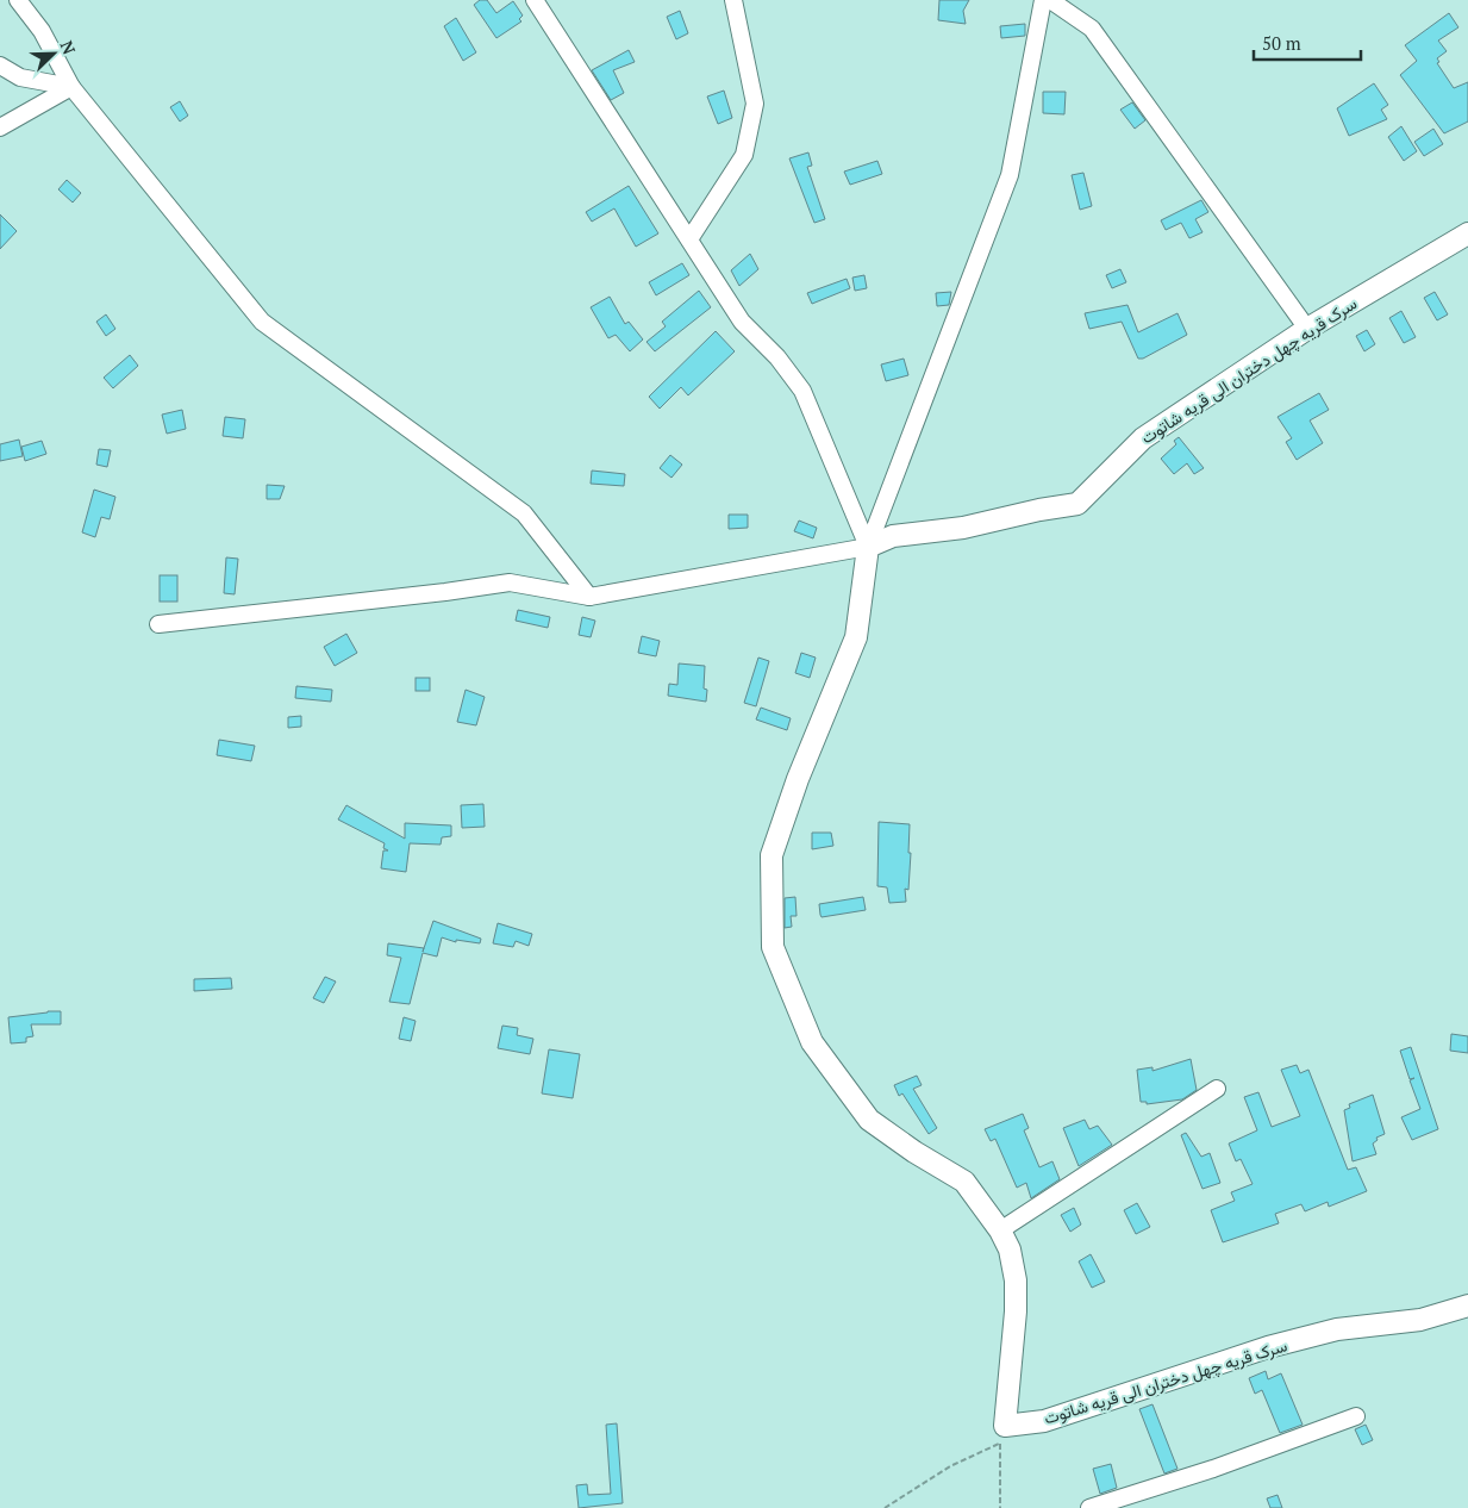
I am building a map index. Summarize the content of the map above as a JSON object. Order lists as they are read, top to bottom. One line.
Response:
{"streets":{"street":["سرک قریه چهل دختران الی قریه شاتوت"]},"scale_bar":"50 m","north":"top right"}
